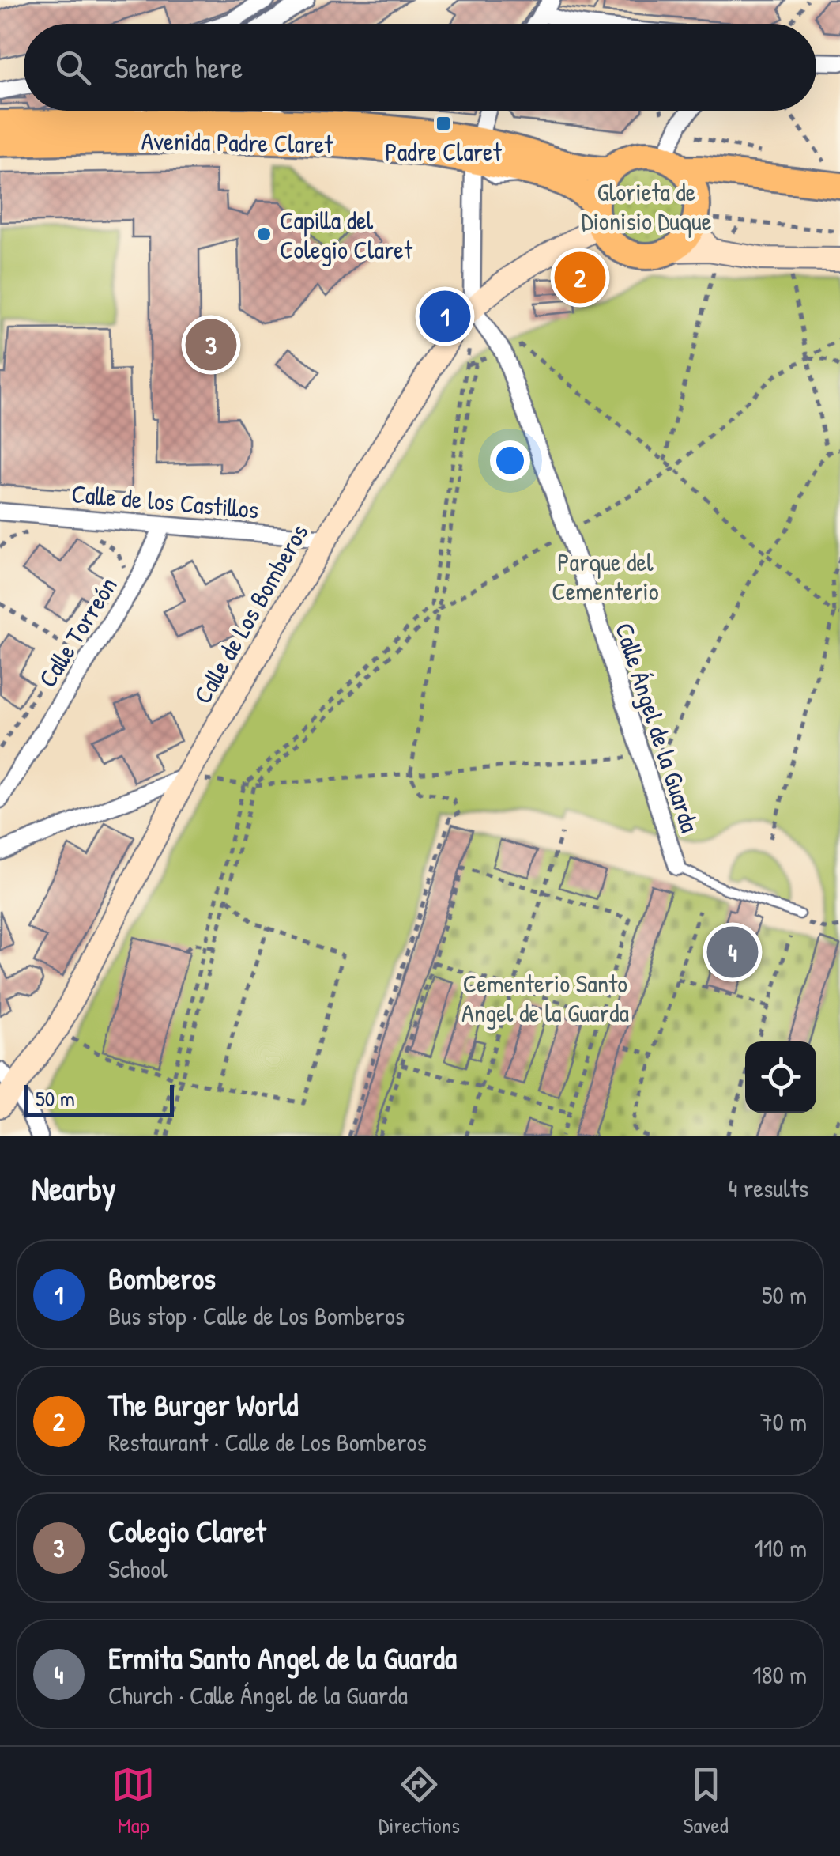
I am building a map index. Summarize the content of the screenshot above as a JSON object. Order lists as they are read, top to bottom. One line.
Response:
{"streets":{"main road":["Avenida Padre Claret"],"street":["Calle de los Castillos","Calle de Los Bomberos","Calle Torreón","Calle Ángel de la Guarda"]},"crossings":[["Avenida Padre Claret","Calle de Los Bomberos"],["Calle de los Castillos","Calle de Los Bomberos"],["Calle de los Castillos","Calle Torreón"],["Calle de Los Bomberos","Calle Ángel de la Guarda"]],"parks":["Glorieta de Dionisio Duque","Parque del Cementerio","Cementerio Santo Angel de la Guarda"],"places":{"transit":["Padre Claret"],"other":["Capilla del Colegio Claret"]},"scale_bar":"50 m","page":{"search":"Search here","pins":["2","1","3","4"],"scale":"50 m","heading":["Nearby","4 results"],"list":[{"mark":"1","name":"Bomberos","note":"Bus stop · Calle de Los Bomberos","value":"50 m"},{"mark":"2","name":"The Burger World","note":"Restaurant · Calle de Los Bomberos","value":"70 m"},{"mark":"3","name":"Colegio Claret","note":"School","value":"110 m"},{"mark":"4","name":"Ermita Santo Angel de la Guarda","note":"Church · Calle Ángel de la Guarda","value":"180 m"}],"nav":["Map","Directions","Saved"]}}
